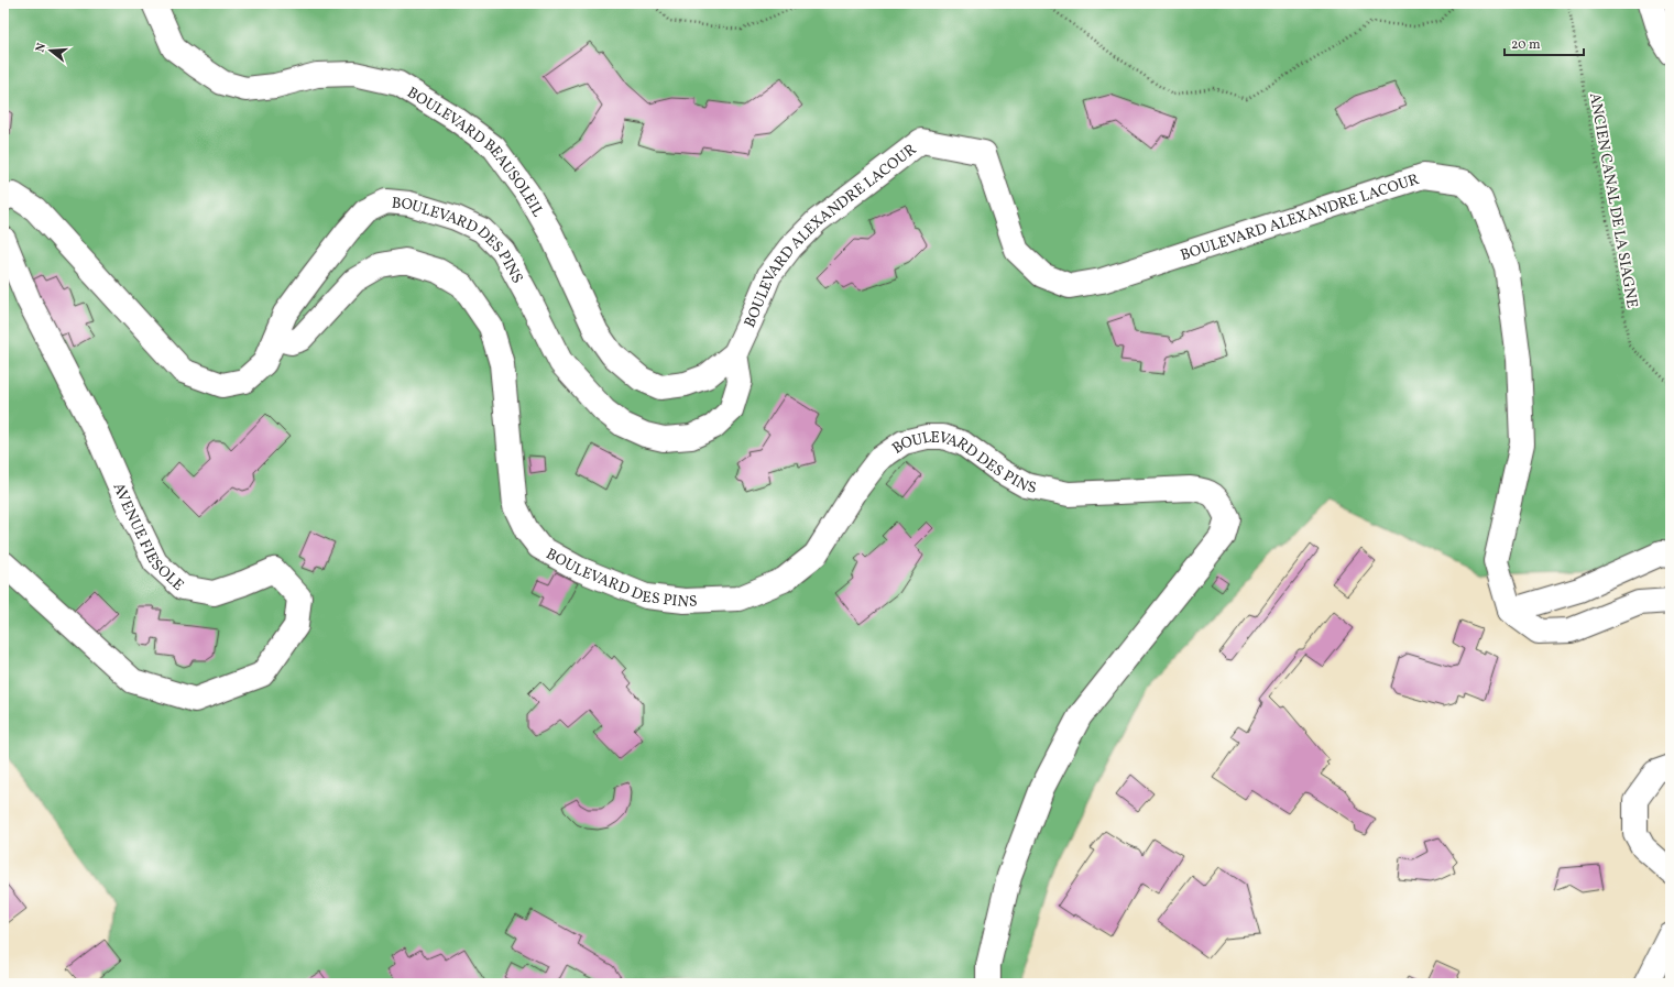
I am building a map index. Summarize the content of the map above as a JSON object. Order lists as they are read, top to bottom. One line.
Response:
{"streets":{"street":["BOULEVARD BEAUSOLEIL","BOULEVARD ALEXANDRE LACOUR","BOULEVARD DES PINS","AVENUE FIESOLE"],"path":["ANCIEN CANAL DE LA SIAGNE"]},"crossings":[["BOULEVARD BEAUSOLEIL","BOULEVARD ALEXANDRE LACOUR"],["BOULEVARD BEAUSOLEIL","BOULEVARD DES PINS"],["BOULEVARD ALEXANDRE LACOUR","BOULEVARD DES PINS"]],"scale_bar":"20 m","north":"left"}
